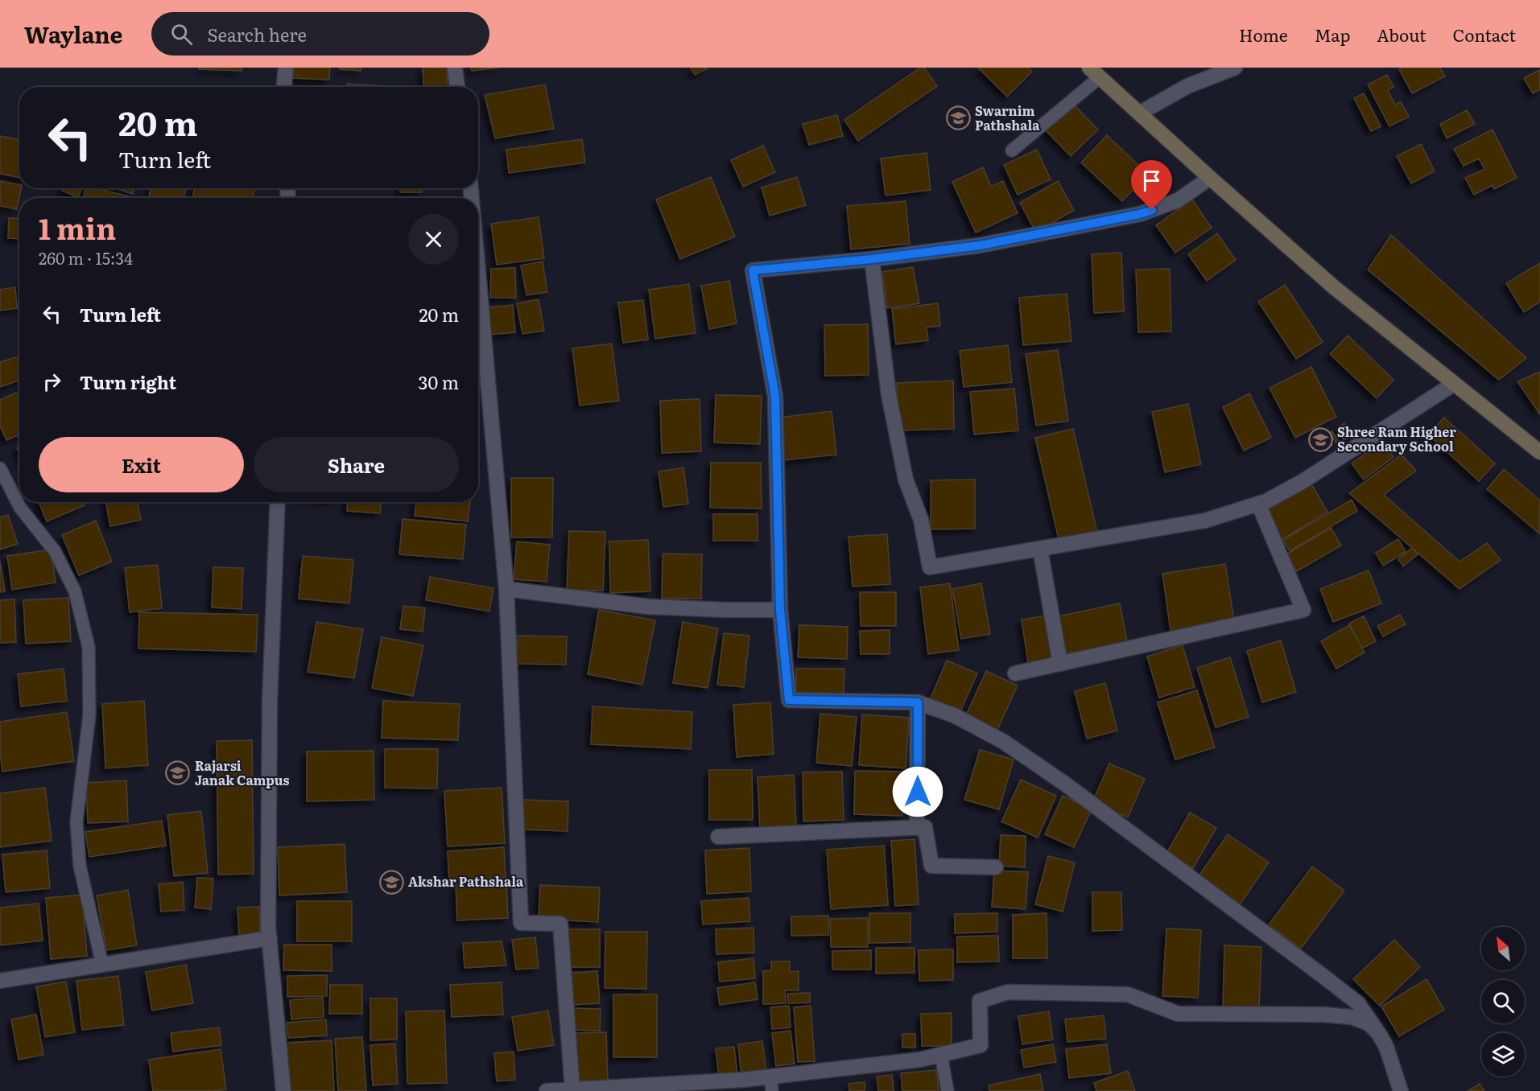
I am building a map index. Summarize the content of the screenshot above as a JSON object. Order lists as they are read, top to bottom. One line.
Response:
{"places":{"school or university":["Swarnim Pathshala","Shree Ram Higher Secondary School","Rajarsi Janak Campus","Akshar Pathshala"]},"north":"top left","page":{"header":"Waylane","search":"Search here","nav":["Home","Map","About","Contact"],"turn":["20 m","Turn left"],"heading":["1 min","260 m · 15:34"],"list":[{"name":"Turn left","value":"20 m"},{"name":"Turn right","value":"30 m"}],"buttons":["Exit","Share"]}}
